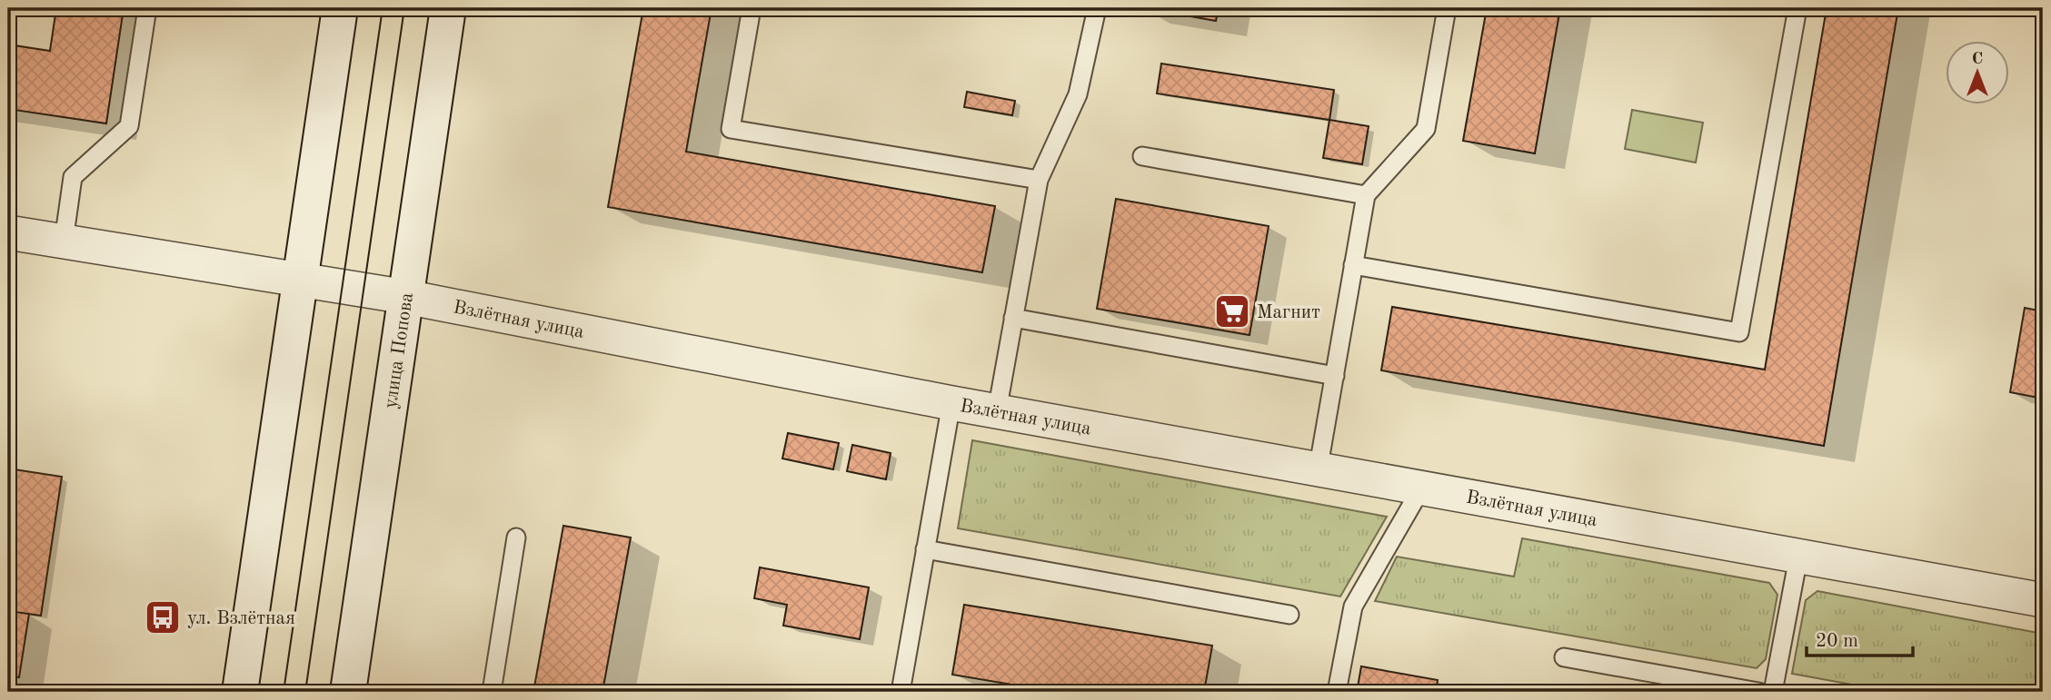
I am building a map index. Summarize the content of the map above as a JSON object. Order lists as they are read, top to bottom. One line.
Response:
{"streets":{"main road":["улица Попова"],"street":["Взлётная улица"]},"crossings":[["Взлётная улица","улица Попова"]],"places":{"supermarket":["Магнит"],"bus stop":["ул. Взлётная"]},"scale_bar":"20 m","north":"top"}
